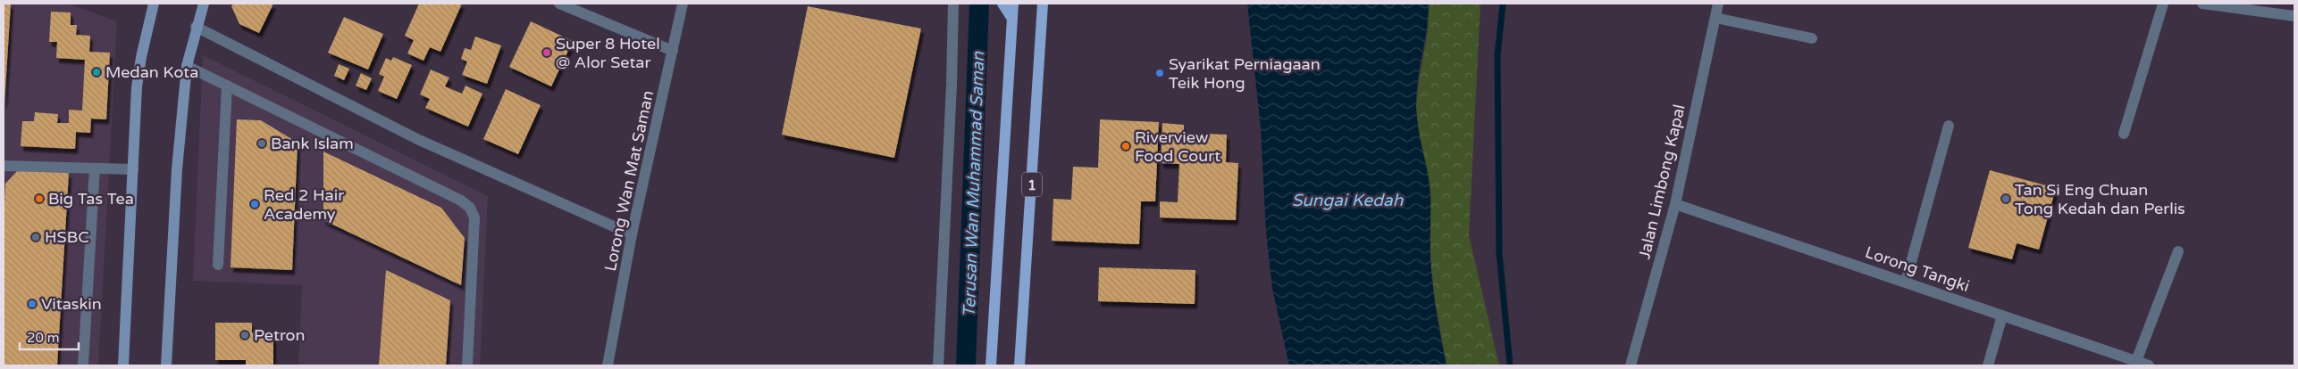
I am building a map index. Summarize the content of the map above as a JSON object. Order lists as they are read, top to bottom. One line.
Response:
{"streets":{"main road":["1"],"street":["Lorong Wan Mat Saman","Jalan Limbong Kapal","Lorong Tangki"]},"crossings":[["Jalan Limbong Kapal","Lorong Tangki"]],"water":["Terusan Wan Muhammad Saman","Sungai Kedah"],"places":["Super 8 Hotel @ Alor Setar","Medan Kota","Syarikat Perniagaan Teik Hong","Bank Islam","Riverview Food Court","Big Tas Tea","Tan Si Eng Chuan Tong Kedah dan Perlis","Red 2 Hair Academy","HSBC","Vitaskin","Petron"],"scale_bar":"20 m"}
